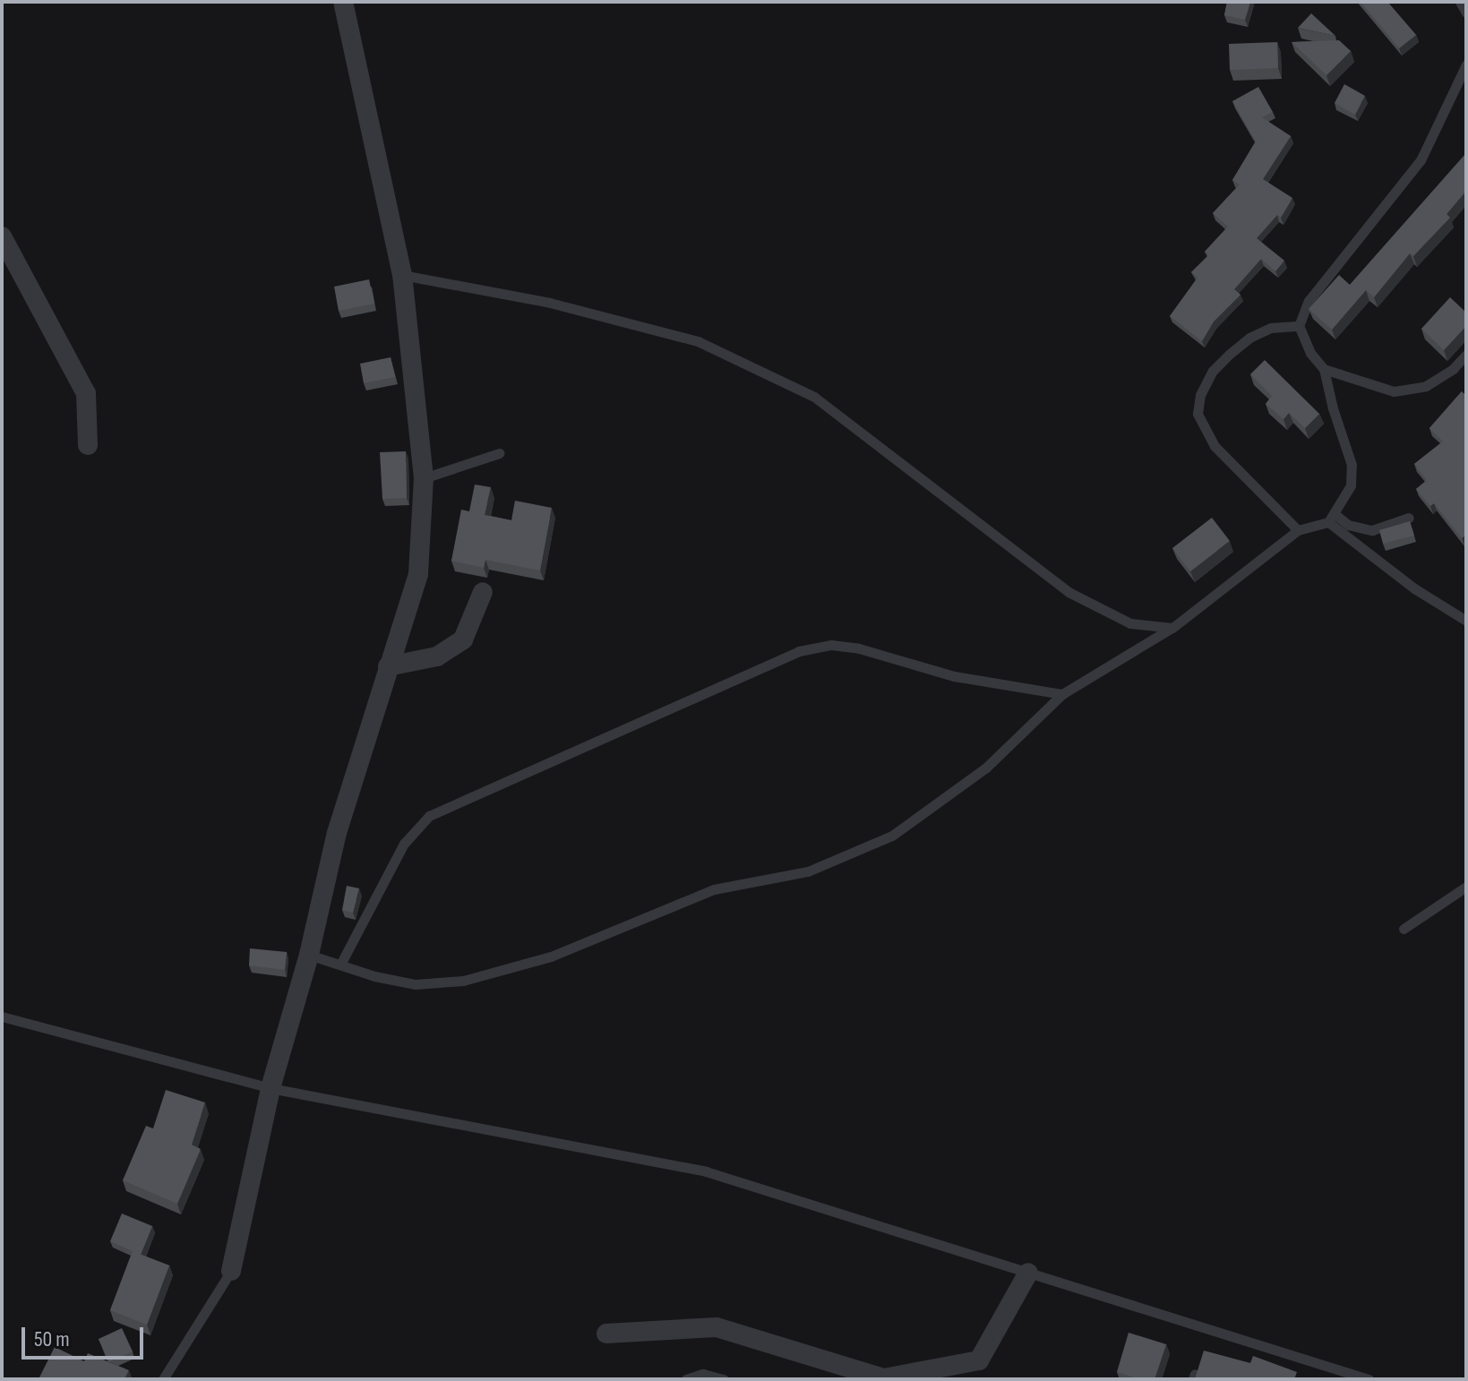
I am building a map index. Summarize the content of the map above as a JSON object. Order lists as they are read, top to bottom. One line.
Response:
{"scale_bar":"50 m"}
